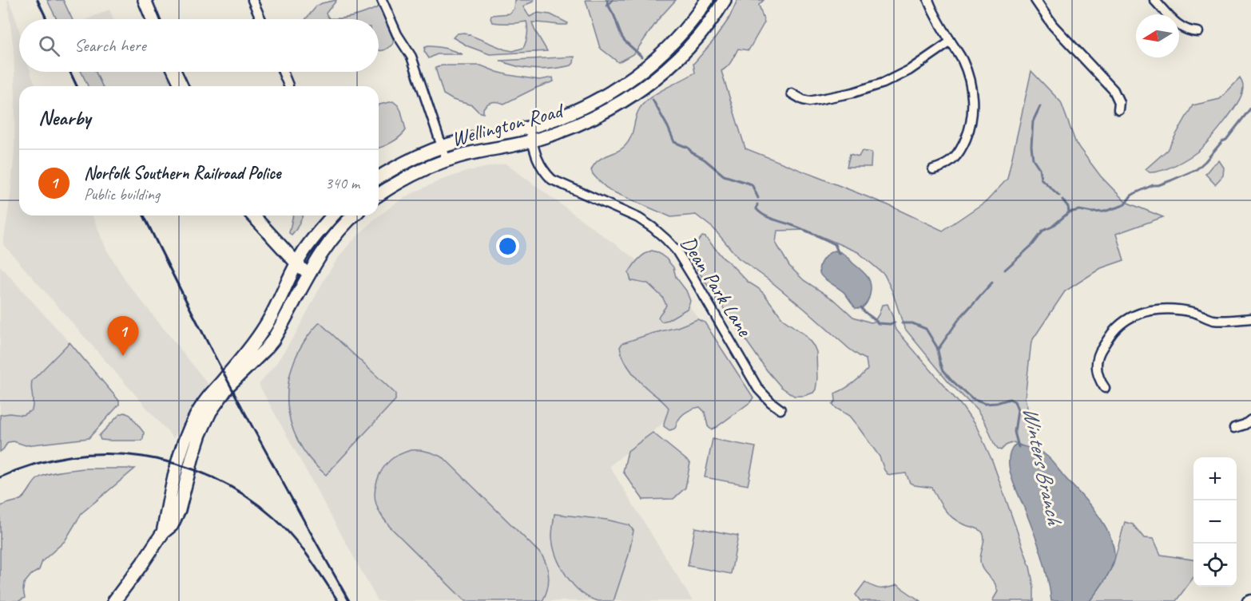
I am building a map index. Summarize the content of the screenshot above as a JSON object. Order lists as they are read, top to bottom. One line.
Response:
{"streets":{"main road":["Wellington Road"],"street":["Dean Park Lane"]},"crossings":[["Wellington Road","Dean Park Lane"]],"water":["Winters Branch"],"north":"left","page":{"search":"Search here","heading":"Nearby","list":[{"mark":"1","name":"Norfolk Southern Railroad Police","note":"Public building","value":"340 m"}],"pins":"1","map_buttons":["+","−"]}}
